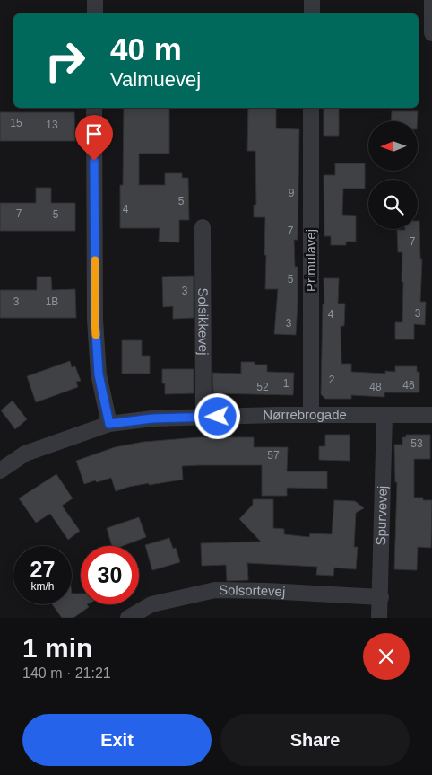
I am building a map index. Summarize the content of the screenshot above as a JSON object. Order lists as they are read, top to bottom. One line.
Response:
{"streets":{"street":["Primulavej","Solsikkevej","Nørrebrogade","Spurvevej","Solsortevej"]},"crossings":[["Primulavej","Nørrebrogade"],["Solsikkevej","Nørrebrogade"],["Nørrebrogade","Spurvevej"],["Spurvevej","Solsortevej"]],"house_numbers":["15","13","9","5","4","7","5","7","7","5","3","3","1B","3","4","3","2","1","46","52","48","53","57"],"north":"left","page":{"turn":["40 m","Valmuevej"],"speed":"27 km/h","limit":"30","heading":["1 min","140 m · 21:21"],"buttons":["Exit","Share"]}}
